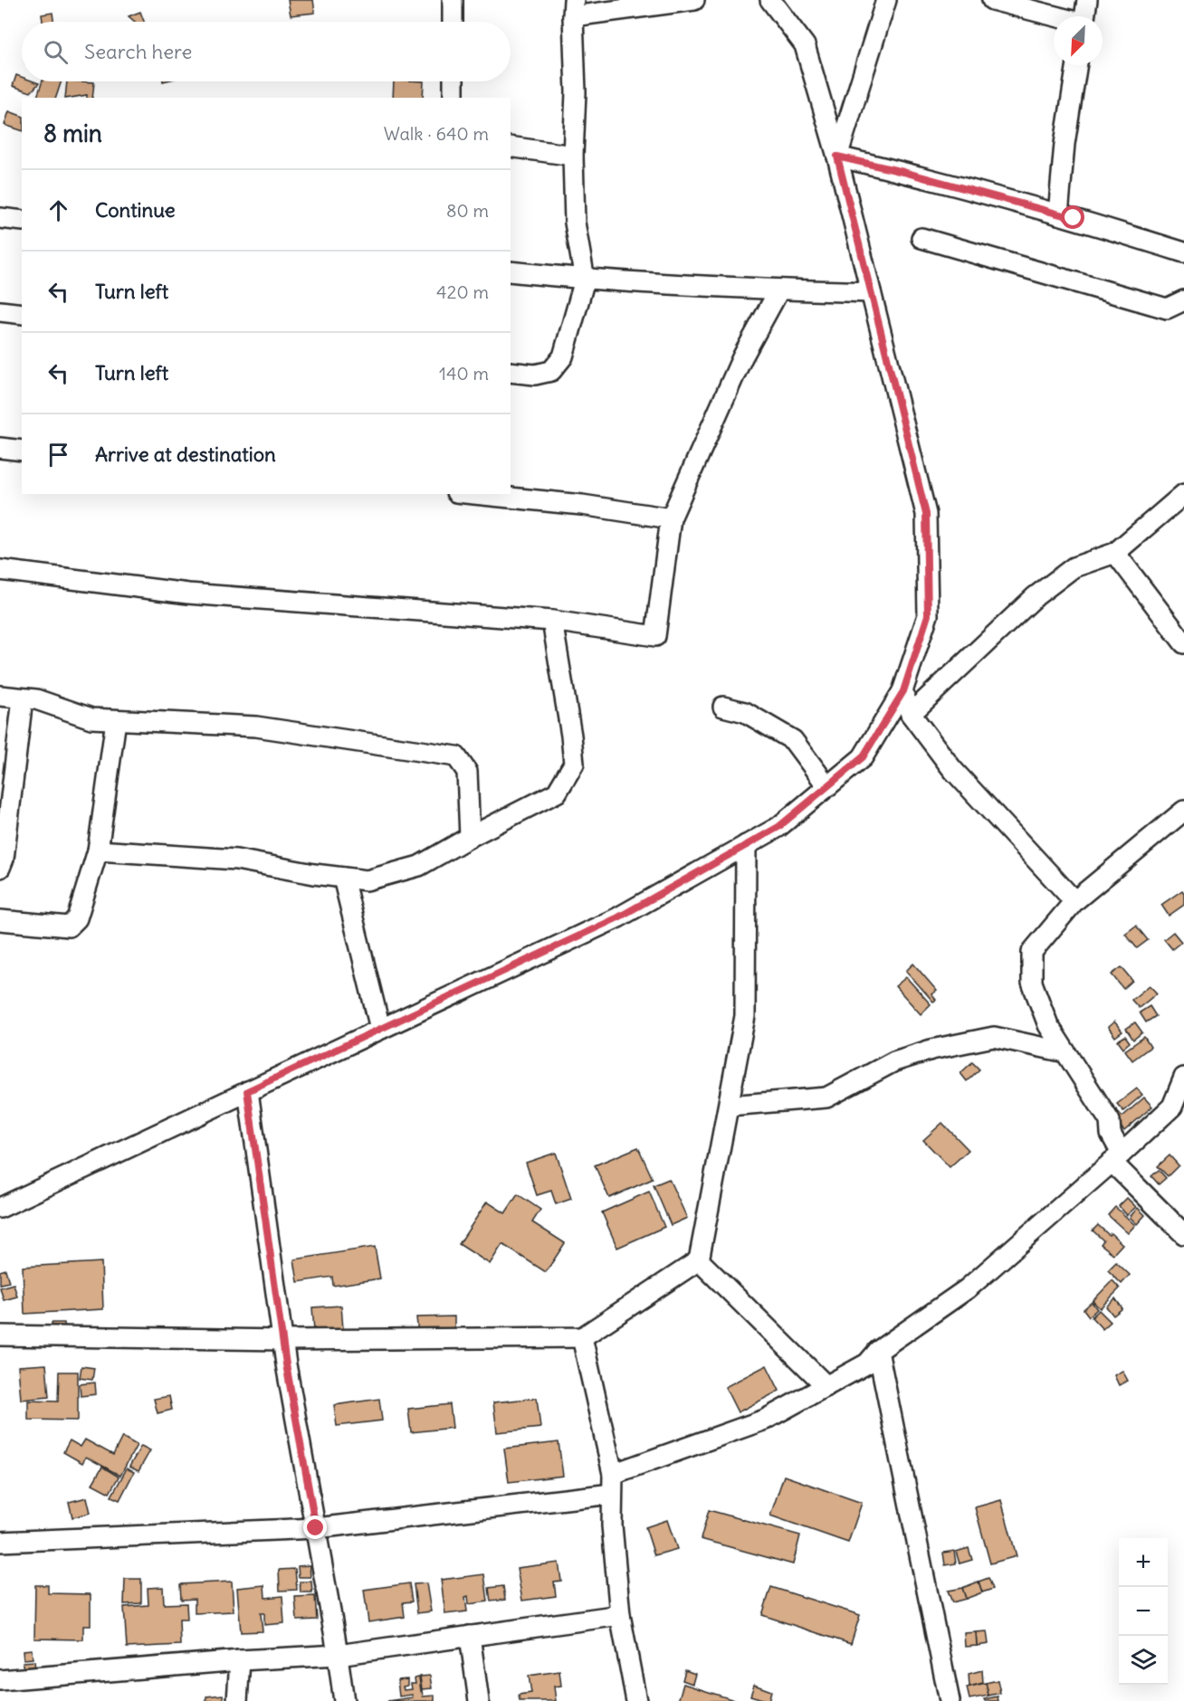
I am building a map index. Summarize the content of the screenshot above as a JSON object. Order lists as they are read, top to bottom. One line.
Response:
{"north":"bottom left","page":{"search":"Search here","heading":["8 min","Walk · 640 m"],"list":[["Continue","80 m"],["Turn left","420 m"],["Turn left","140 m"],"Arrive at destination"],"map_buttons":["+","−"]}}
